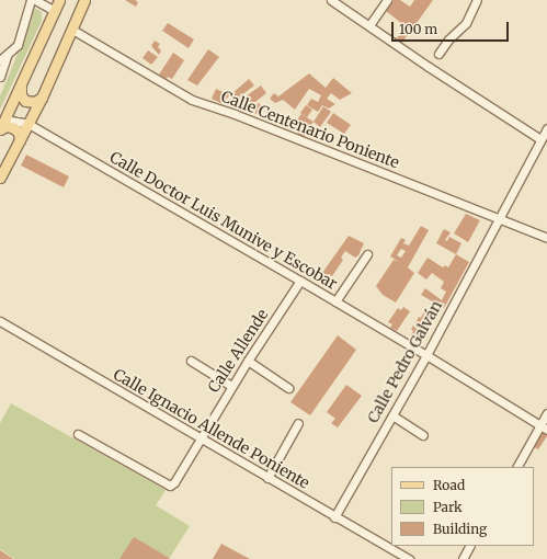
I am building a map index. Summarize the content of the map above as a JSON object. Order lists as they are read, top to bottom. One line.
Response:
{"streets":{"street":["Calle Centenario Poniente","Calle Doctor Luis Munive y Escobar","Calle Allende","Calle Pedro Galván","Calle Ignacio Allende Poniente"]},"crossings":[["Calle Centenario Poniente","Calle Pedro Galván"],["Calle Doctor Luis Munive y Escobar","Calle Allende"],["Calle Doctor Luis Munive y Escobar","Calle Pedro Galván"],["Calle Allende","Calle Ignacio Allende Poniente"],["Calle Pedro Galván","Calle Ignacio Allende Poniente"]],"legend":["Road","Park","Building"],"scale_bar":"100 m"}
